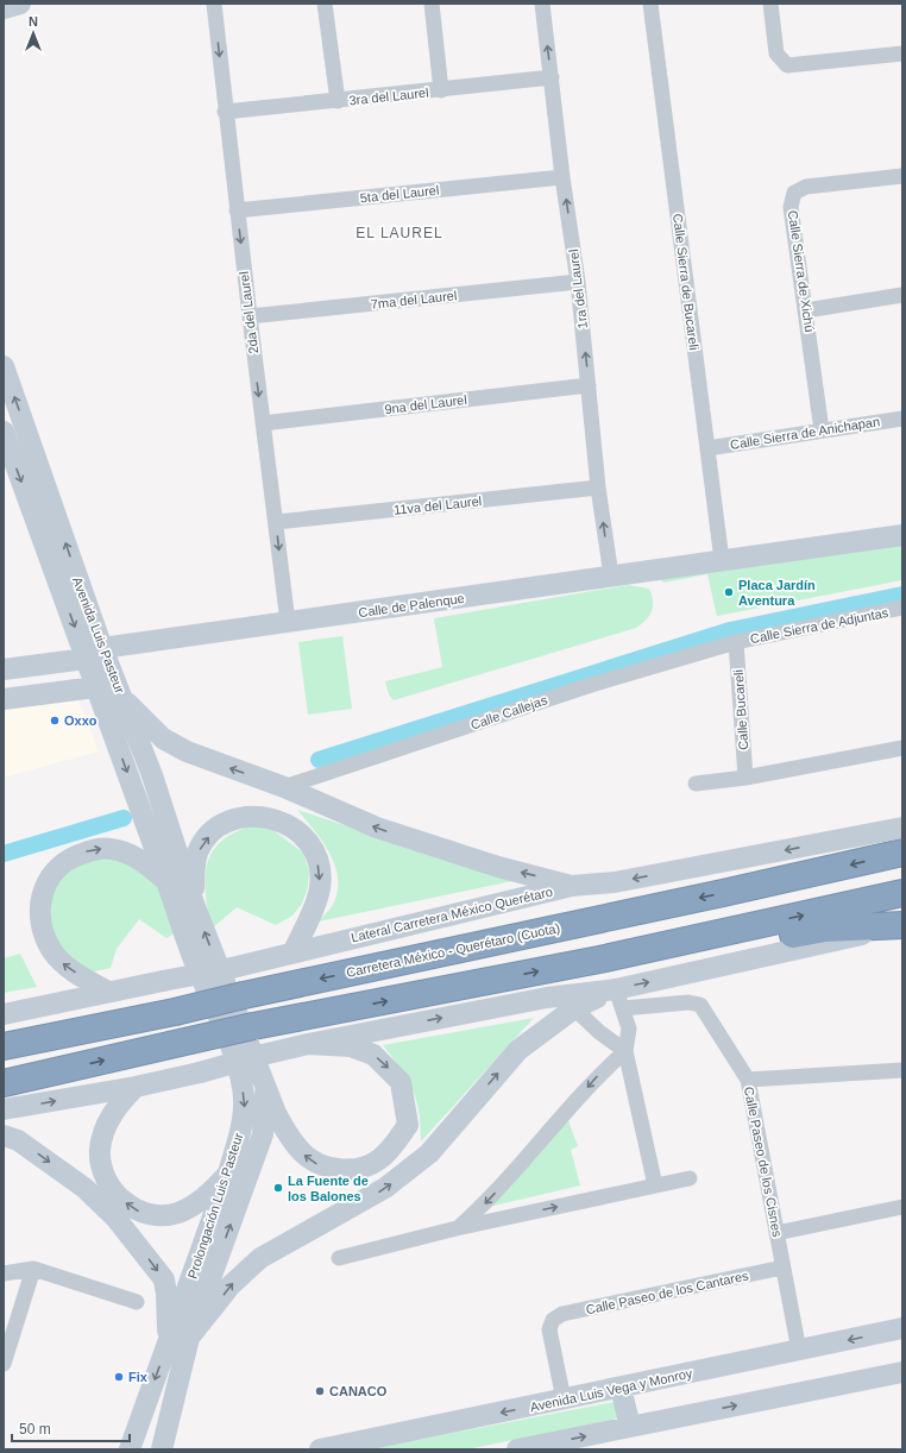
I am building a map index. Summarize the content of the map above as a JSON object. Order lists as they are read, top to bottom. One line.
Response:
{"streets":{"highway":["Carretera México - Querétaro (Cuota)"],"main road":["Calle de Palenque","Avenida Luis Pasteur","Lateral Carretera México Querétaro","Prolongación Luis Pasteur","Avenida Luis Vega y Monroy"],"street":["3ra del Laurel","5ta del Laurel","Calle Sierra de Xichú","Calle Sierra de Bucareli","1ra del Laurel","7ma del Laurel","2da del Laurel","9na del Laurel","Calle Sierra de Anichapan","11va del Laurel","Calle Sierra de Adjuntas","Calle Bucareli","Calle Callejas","Calle Paseo de los Cisnes","Calle Paseo de los Cantares"]},"crossings":[["3ra del Laurel","1ra del Laurel"],["3ra del Laurel","2da del Laurel"],["5ta del Laurel","1ra del Laurel"],["5ta del Laurel","2da del Laurel"],["Calle Sierra de Xichú","Calle Sierra de Anichapan"],["Calle Sierra de Bucareli","Calle Sierra de Anichapan"],["Calle Sierra de Bucareli","Calle de Palenque"],["1ra del Laurel","7ma del Laurel"],["1ra del Laurel","9na del Laurel"],["1ra del Laurel","11va del Laurel"],["1ra del Laurel","Calle de Palenque"],["7ma del Laurel","2da del Laurel"],["2da del Laurel","9na del Laurel"],["2da del Laurel","11va del Laurel"],["2da del Laurel","Calle de Palenque"],["Calle de Palenque","Avenida Luis Pasteur"],["Calle Sierra de Adjuntas","Calle Bucareli"],["Calle Sierra de Adjuntas","Calle Callejas"],["Avenida Luis Pasteur","Prolongación Luis Pasteur"],["Calle Bucareli","Calle Callejas"],["Calle Paseo de los Cisnes","Calle Paseo de los Cantares"],["Calle Paseo de los Cisnes","Avenida Luis Vega y Monroy"],["Calle Paseo de los Cantares","Avenida Luis Vega y Monroy"]],"one_way":["1ra del Laurel","2da del Laurel"],"districts":["EL LAUREL"],"places":["Placa Jardín Aventura","Oxxo","La Fuente de los Balones","Fix","CANACO"],"scale_bar":"50 m","north":"top"}
